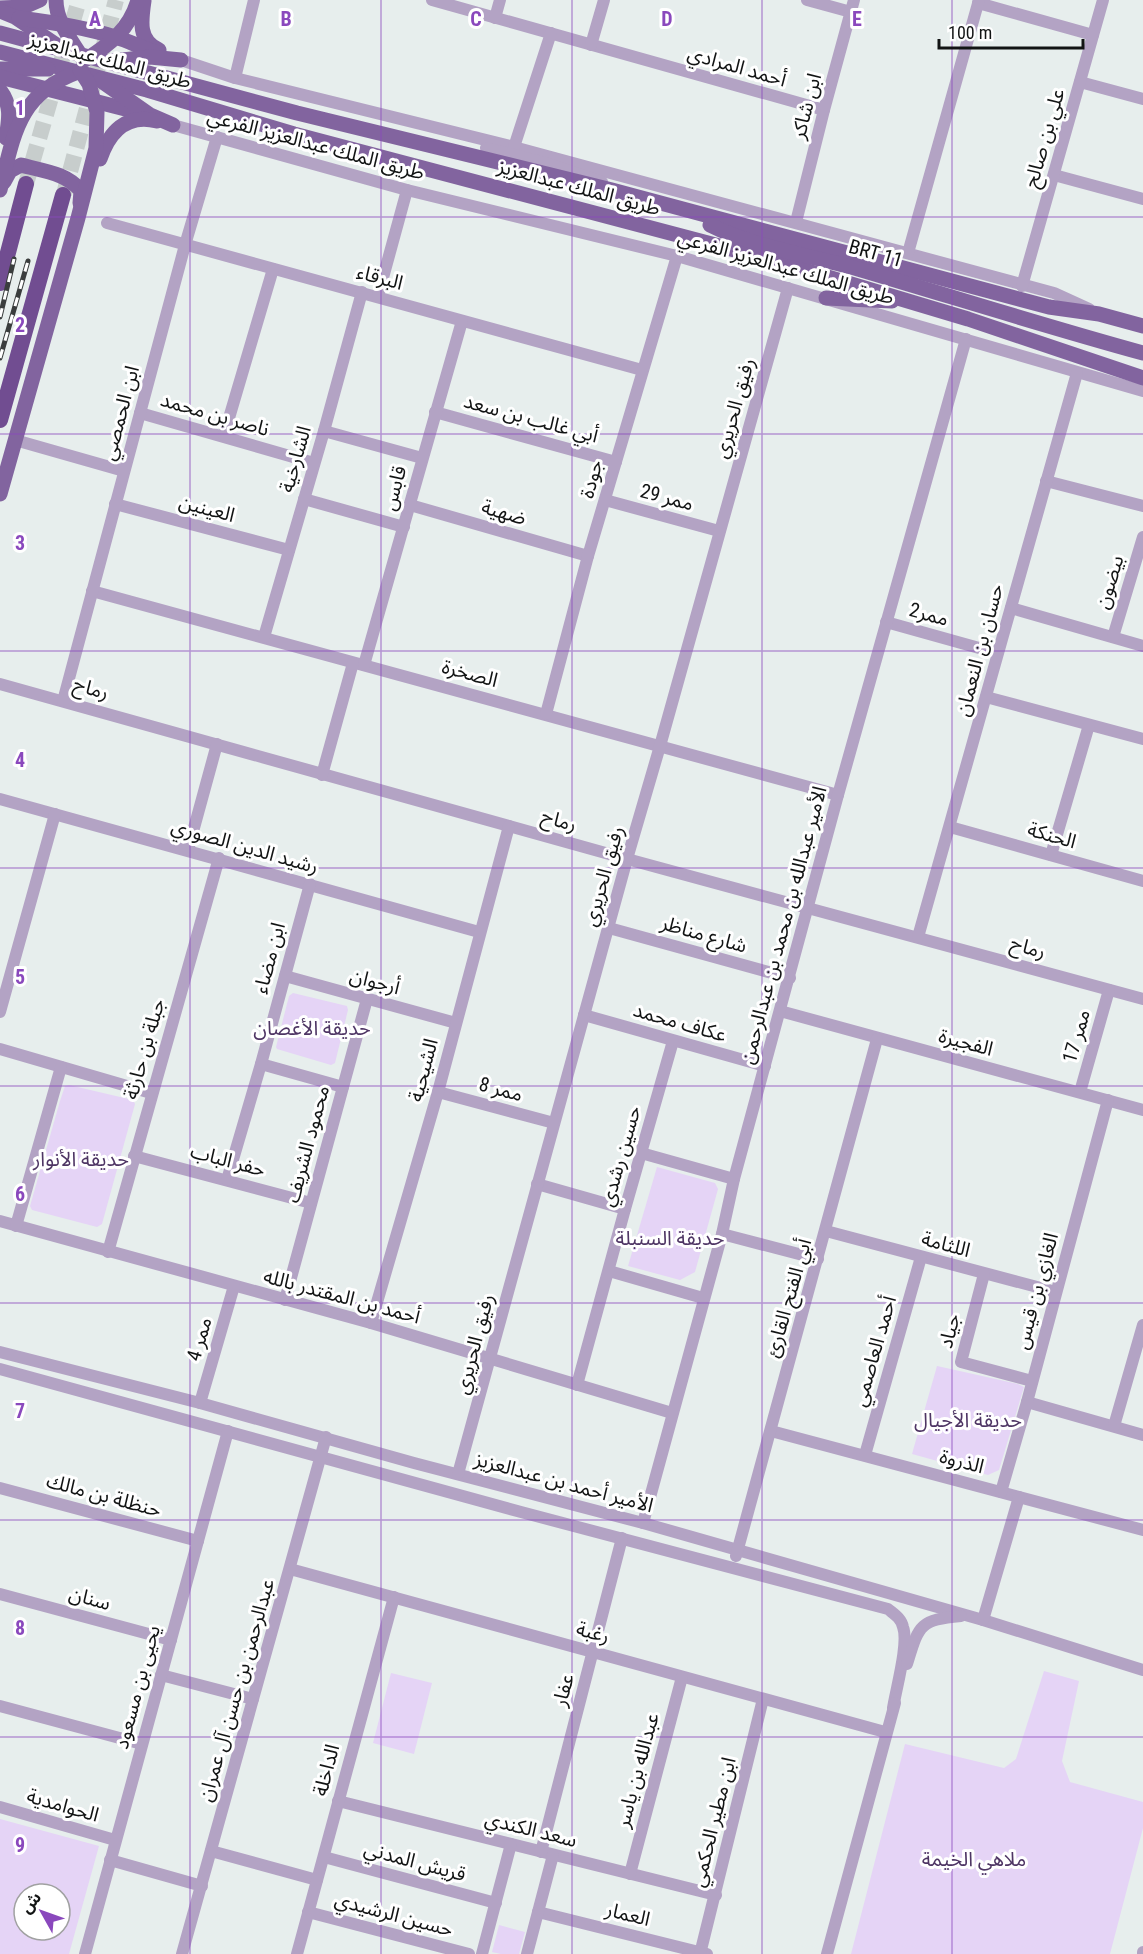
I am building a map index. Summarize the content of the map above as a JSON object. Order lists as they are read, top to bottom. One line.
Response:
{"streets":{"main road":["طريق الملك عبدالعزيز","BRT 11"],"street":["أحمد المرادي","ابن شاكر","علي بن صالح","طريق الملك عبدالعزيز الفرعي","البرقاء","رفيق الحريري","ابن الحمصي","ناصر بن محمد","أبي غالب بن سعد","الشارخية","جودة","قابس","ممر 29","العينين","ضهية","بيضون","ممر2","حسان بن النعمان","الصخرة","رماح","الحنكة","رشيد الدين الصوري","الأمير عبدالله بن محمد بن عبدالرحمن","شارع مناظر","ابن مضاء","أرجوان","عكاف محمد","ممر 17","الفجيرة","جبلة بن حارثة","الشيحية","ممر 8","محمود الشريف","حسين رشدي","حفر الباب","اللثامة","الغازي بن قيس","أحمد بن المقتدر بالله","أبي الفتح القارئ","جياد","ممر 4","أحمد العاصمي","الذروة","الأمير أحمد بن عبدالعزيز","حنظلة بن مالك","سنان","رغبة","يحيى بن مسعود","عبدالرحمن بن حسن آل عمران","عفار","الداخلة","عبدالله بن ياسر","الحوامدية","ابن مطير الحكمي","سعد الكندي","قريش المدني","حسين الرشيدي","العمار"]},"crossings":[["طريق الملك عبدالعزيز","BRT 11"],["أحمد المرادي","ابن شاكر"],["طريق الملك عبدالعزيز الفرعي","رفيق الحريري"],["طريق الملك عبدالعزيز الفرعي","ابن الحمصي"],["طريق الملك عبدالعزيز الفرعي","جودة"],["طريق الملك عبدالعزيز الفرعي","حسان بن النعمان"],["طريق الملك عبدالعزيز الفرعي","الأمير عبدالله بن محمد بن عبدالرحمن"],["البرقاء","ابن الحمصي"],["البرقاء","الشارخية"],["البرقاء","جودة"],["البرقاء","قابس"],["رفيق الحريري","ممر 29"],["رفيق الحريري","الصخرة"],["رفيق الحريري","رماح"],["رفيق الحريري","شارع مناظر"],["رفيق الحريري","عكاف محمد"],["رفيق الحريري","ممر 8"],["رفيق الحريري","أحمد بن المقتدر بالله"],["رفيق الحريري","الأمير أحمد بن عبدالعزيز"],["ابن الحمصي","ناصر بن محمد"],["ابن الحمصي","العينين"],["ابن الحمصي","الصخرة"],["ابن الحمصي","رماح"],["ناصر بن محمد","الشارخية"],["أبي غالب بن سعد","جودة"],["أبي غالب بن سعد","قابس"],["الشارخية","العينين"],["الشارخية","الصخرة"],["جودة","ممر 29"],["جودة","ضهية"],["جودة","الصخرة"],["قابس","ضهية"],["قابس","الصخرة"],["قابس","رماح"],["ممر2","حسان بن النعمان"],["ممر2","الأمير عبدالله بن محمد بن عبدالرحمن"],["حسان بن النعمان","رماح"],["حسان بن النعمان","الحنكة"],["الصخرة","الأمير عبدالله بن محمد بن عبدالرحمن"],["رماح","الأمير عبدالله بن محمد بن عبدالرحمن"],["رماح","ممر 17"],["رماح","الشيحية"],["رشيد الدين الصوري","ابن مضاء"],["رشيد الدين الصوري","جبلة بن حارثة"],["رشيد الدين الصوري","الشيحية"],["الأمير عبدالله بن محمد بن عبدالرحمن","شارع مناظر"],["الأمير عبدالله بن محمد بن عبدالرحمن","عكاف محمد"],["الأمير عبدالله بن محمد بن عبدالرحمن","الفجيرة"],["الأمير عبدالله بن محمد بن عبدالرحمن","أحمد بن المقتدر بالله"],["الأمير عبدالله بن محمد بن عبدالرحمن","الأمير أحمد بن عبدالعزيز"],["ابن مضاء","أرجوان"],["ابن مضاء","حفر الباب"],["أرجوان","الشيحية"],["أرجوان","محمود الشريف"],["عكاف محمد","حسين رشدي"],["ممر 17","الفجيرة"],["الفجيرة","الغازي بن قيس"],["الفجيرة","أبي الفتح القارئ"],["جبلة بن حارثة","حفر الباب"],["جبلة بن حارثة","أحمد بن المقتدر بالله"],["الشيحية","ممر 8"],["الشيحية","أحمد بن المقتدر بالله"],["محمود الشريف","حفر الباب"],["محمود الشريف","أحمد بن المقتدر بالله"],["حسين رشدي","أحمد بن المقتدر بالله"],["اللثامة","الغازي بن قيس"],["اللثامة","أبي الفتح القارئ"],["اللثامة","جياد"],["اللثامة","أحمد العاصمي"],["الغازي بن قيس","جياد"],["الغازي بن قيس","الذروة"],["أحمد بن المقتدر بالله","ممر 4"],["أبي الفتح القارئ","الذروة"],["أبي الفتح القارئ","الأمير أحمد بن عبدالعزيز"],["ممر 4","الأمير أحمد بن عبدالعزيز"],["أحمد العاصمي","الذروة"],["الأمير أحمد بن عبدالعزيز","يحيى بن مسعود"],["الأمير أحمد بن عبدالعزيز","عبدالرحمن بن حسن آل عمران"],["الأمير أحمد بن عبدالعزيز","عفار"],["حنظلة بن مالك","يحيى بن مسعود"],["سنان","يحيى بن مسعود"],["رغبة","عبدالرحمن بن حسن آل عمران"],["رغبة","عفار"],["رغبة","الداخلة"],["رغبة","عبدالله بن ياسر"],["رغبة","ابن مطير الحكمي"],["يحيى بن مسعود","الحوامدية"],["عفار","سعد الكندي"],["عفار","العمار"],["الداخلة","سعد الكندي"],["الداخلة","قريش المدني"],["الداخلة","حسين الرشيدي"],["عبدالله بن ياسر","سعد الكندي"],["ابن مطير الحكمي","سعد الكندي"],["ابن مطير الحكمي","العمار"]],"parks":["حديقة الأغصان","حديقة الأنوار","حديقة السنبلة","حديقة الأجيال","ملاهي الخيمة"],"scale_bar":"100 m","north":"top left","grid":{"columns":["A","B","C","D","E"],"rows":["1","2","3","4","5","6","7","8","9"]}}
